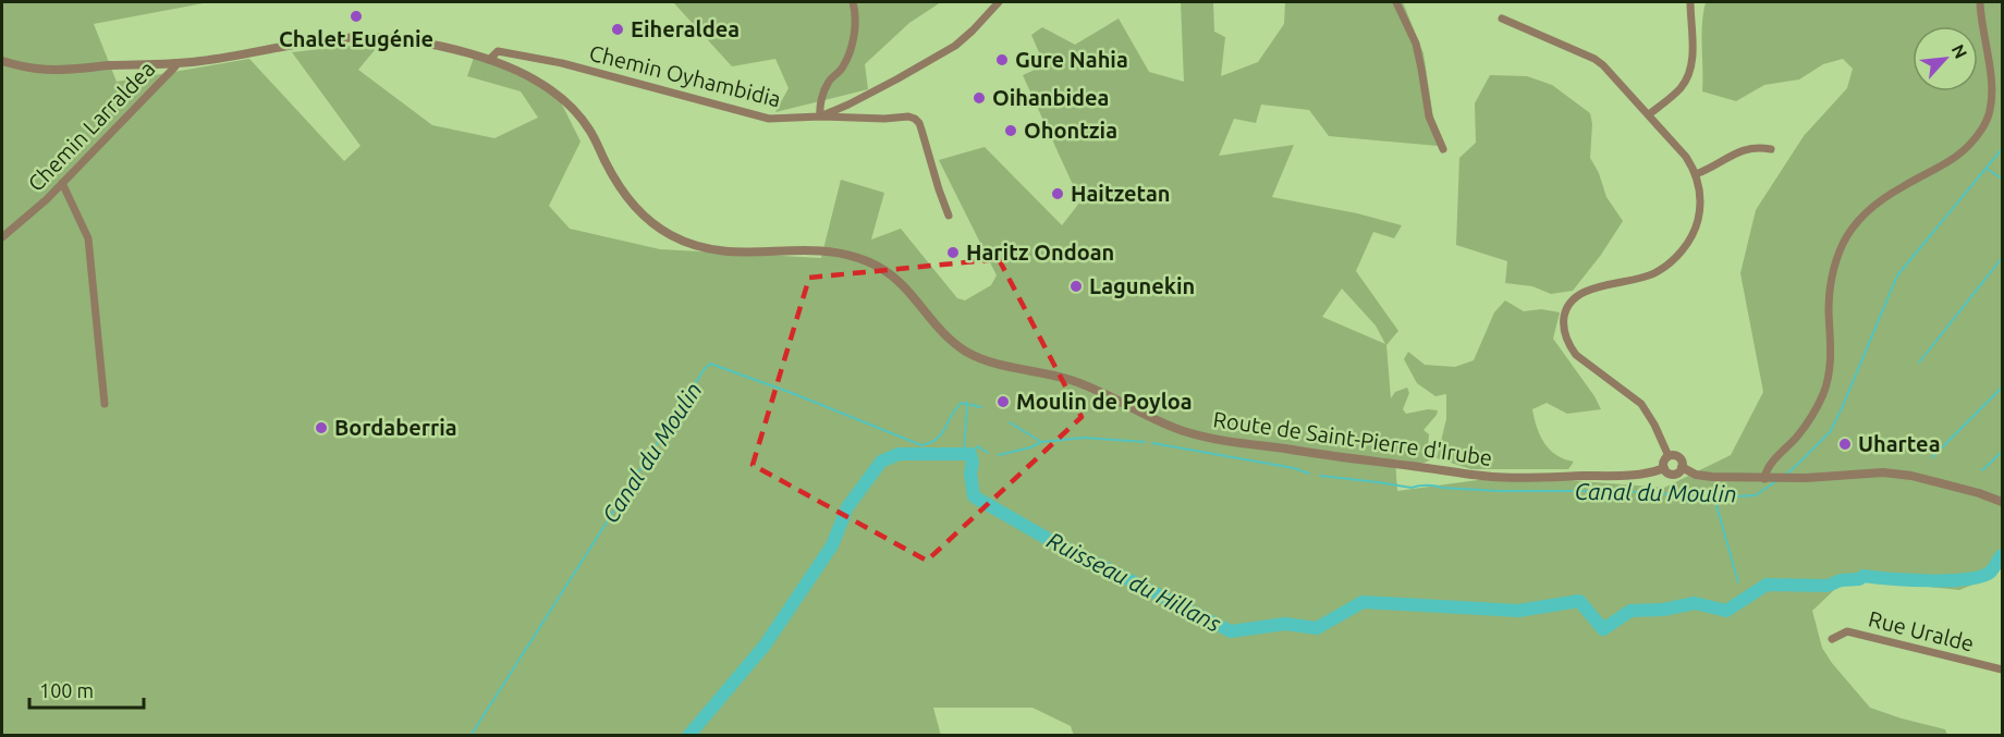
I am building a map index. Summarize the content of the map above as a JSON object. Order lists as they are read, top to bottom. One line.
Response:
{"streets":{"street":["Chemin Oyhambidia","Chemin Larraldea","Route de Saint-Pierre d'Irube","Rue Uralde"]},"crossings":[["Chemin Oyhambidia","Route de Saint-Pierre d'Irube"],["Chemin Larraldea","Route de Saint-Pierre d'Irube"]],"water":["Canal du Moulin","Ruisseau du Hillans"],"places":["Chalet Eugénie","Eiheraldea","Gure Nahia","Oihanbidea","Ohontzia","Haitzetan","Haritz Ondoan","Lagunekin","Moulin de Poyloa","Bordaberria","Uhartea"],"scale_bar":"100 m","north":"top right"}
